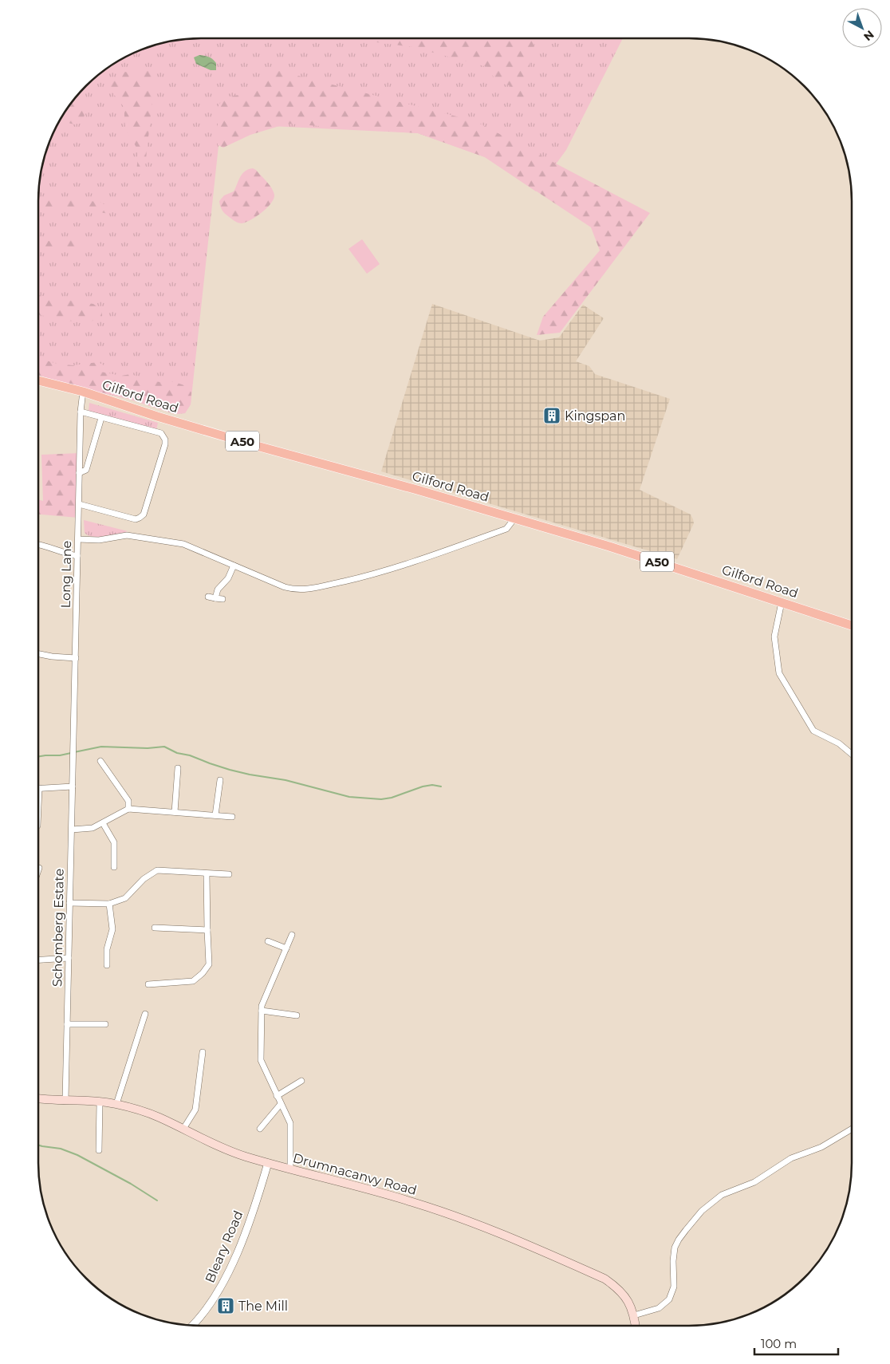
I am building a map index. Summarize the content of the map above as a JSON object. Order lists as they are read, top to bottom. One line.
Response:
{"streets":{"main road":["Gilford Road","A50","Drumnacanvy Road"],"street":["Long Lane","Schomberg Estate","Bleary Road"]},"crossings":[["Gilford Road","Long Lane"],["Long Lane","Schomberg Estate"],["Schomberg Estate","Drumnacanvy Road"],["Drumnacanvy Road","Bleary Road"]],"places":{"building":["Kingspan","The Mill"]},"scale_bar":"100 m","north":"bottom right"}
